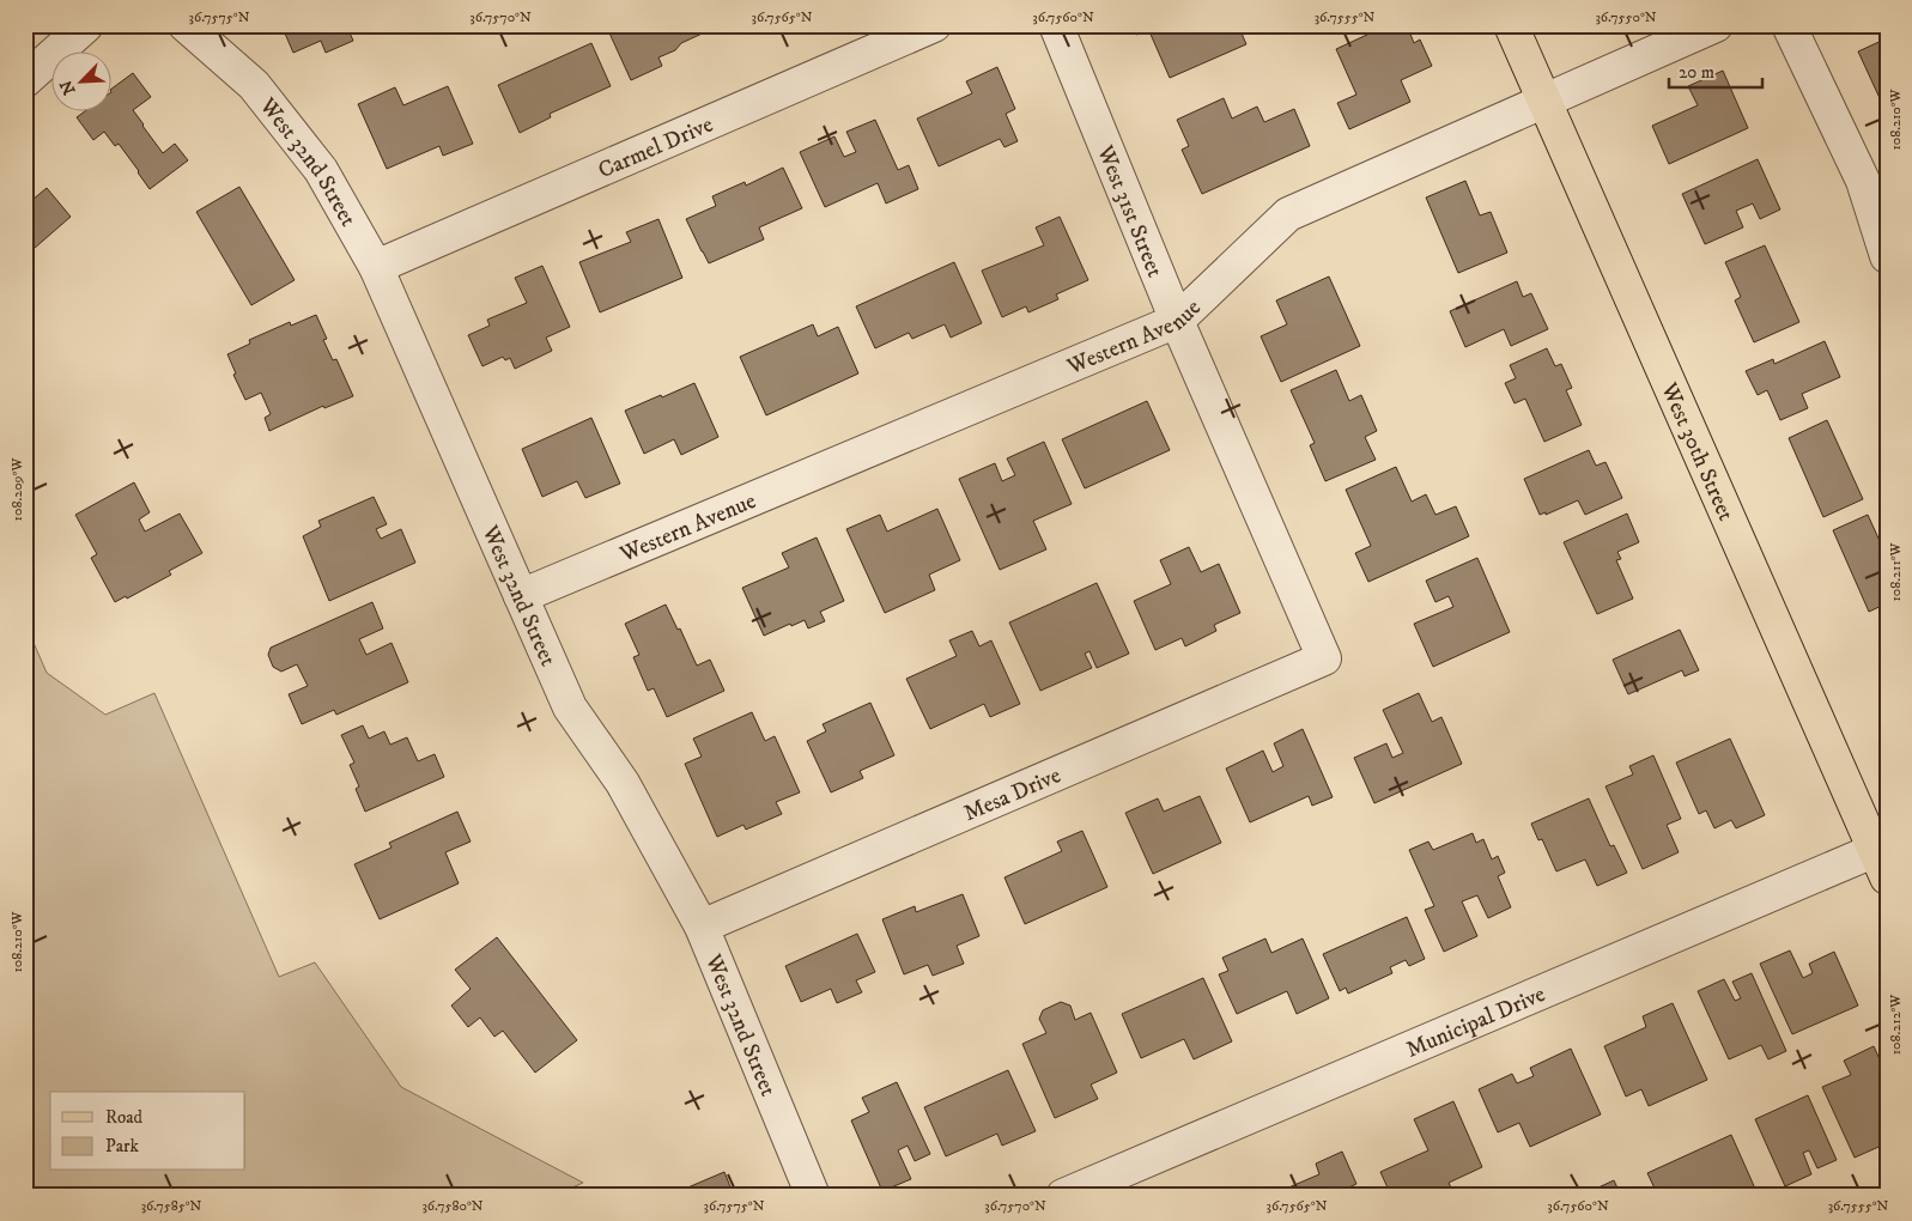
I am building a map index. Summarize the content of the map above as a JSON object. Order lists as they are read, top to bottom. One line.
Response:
{"streets":{"main road":["West 30th Street"],"street":["Carmel Drive","West 32nd Street","West 31st Street","Western Avenue","Mesa Drive","Municipal Drive"]},"crossings":[["Carmel Drive","West 32nd Street"],["West 32nd Street","Western Avenue"],["West 32nd Street","Mesa Drive"],["West 31st Street","Western Avenue"],["West 31st Street","Mesa Drive"],["Western Avenue","West 30th Street"],["West 30th Street","Municipal Drive"]],"legend":["Road","Park"],"scale_bar":"20 m","north":"bottom left","coordinates":["36.7575°N","36.7570°N","36.7565°N","36.7560°N","36.7555°N","36.7550°N","108.210°W","108.209°W","108.211°W","108.212°W","36.7585°N","36.7580°N"]}
